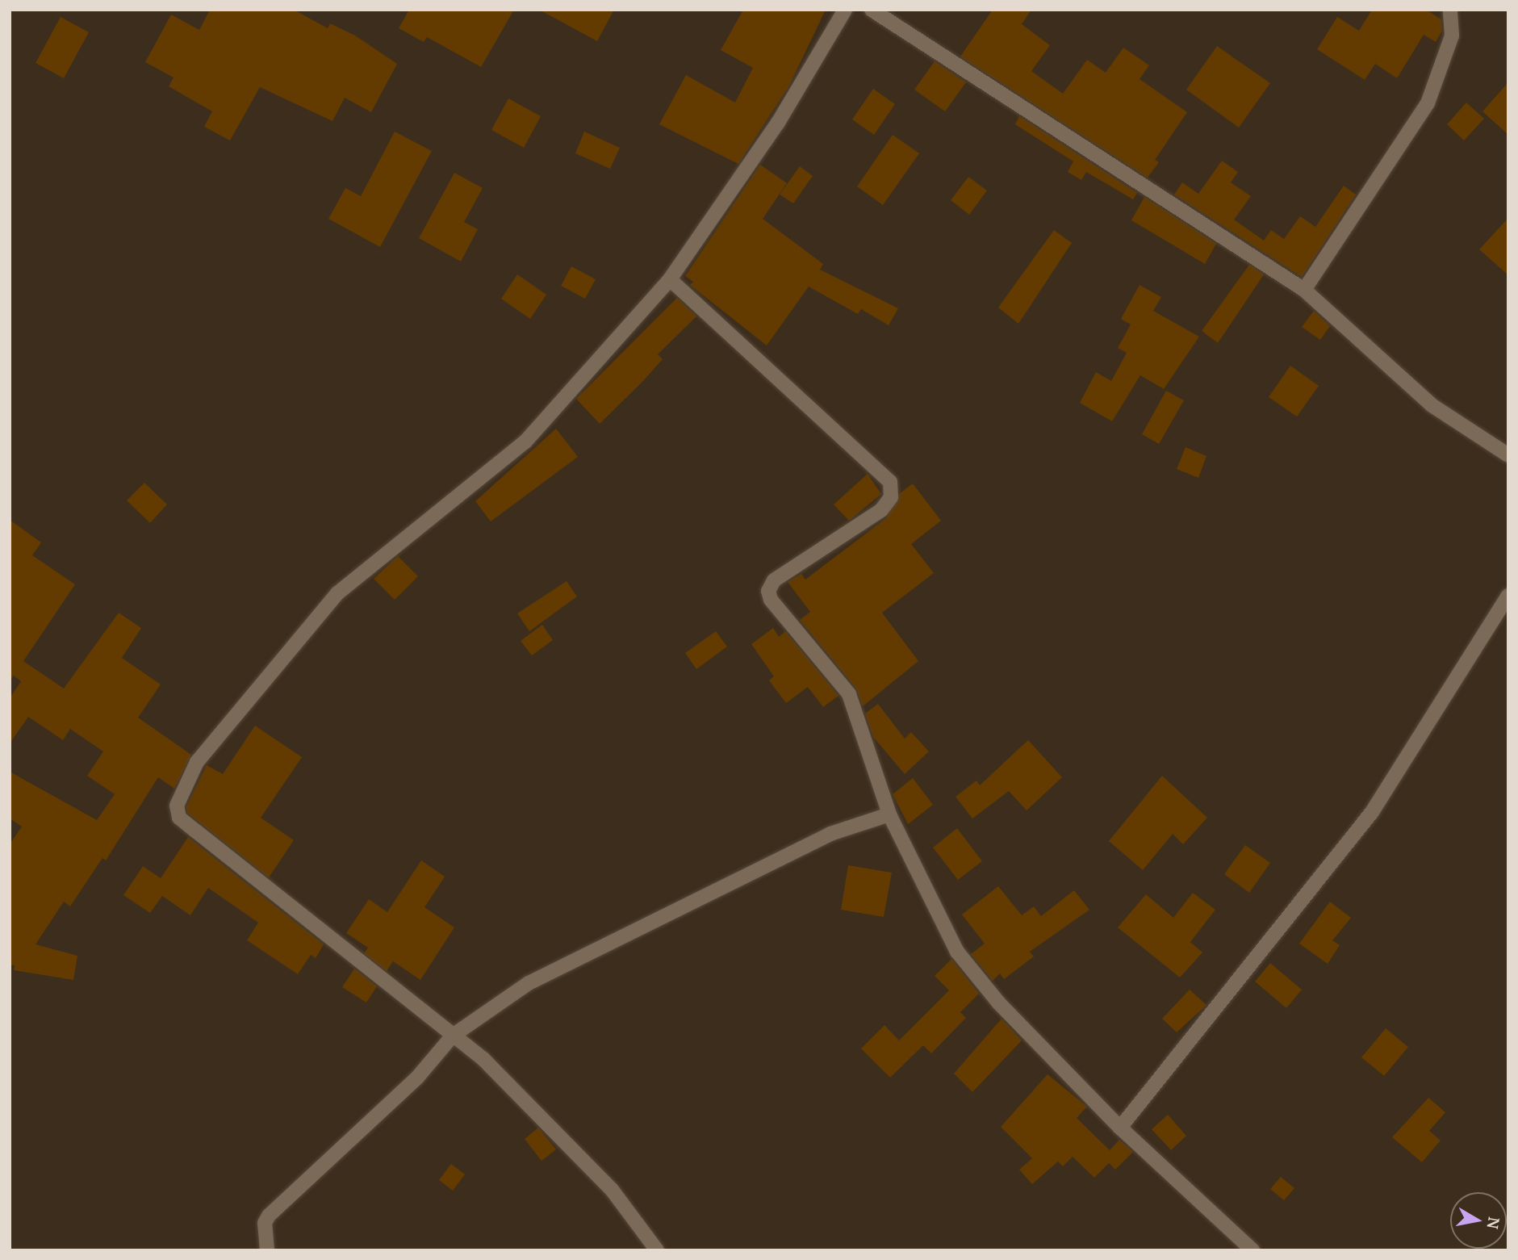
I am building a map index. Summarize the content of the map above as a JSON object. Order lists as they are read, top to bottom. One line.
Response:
{"north":"right"}
